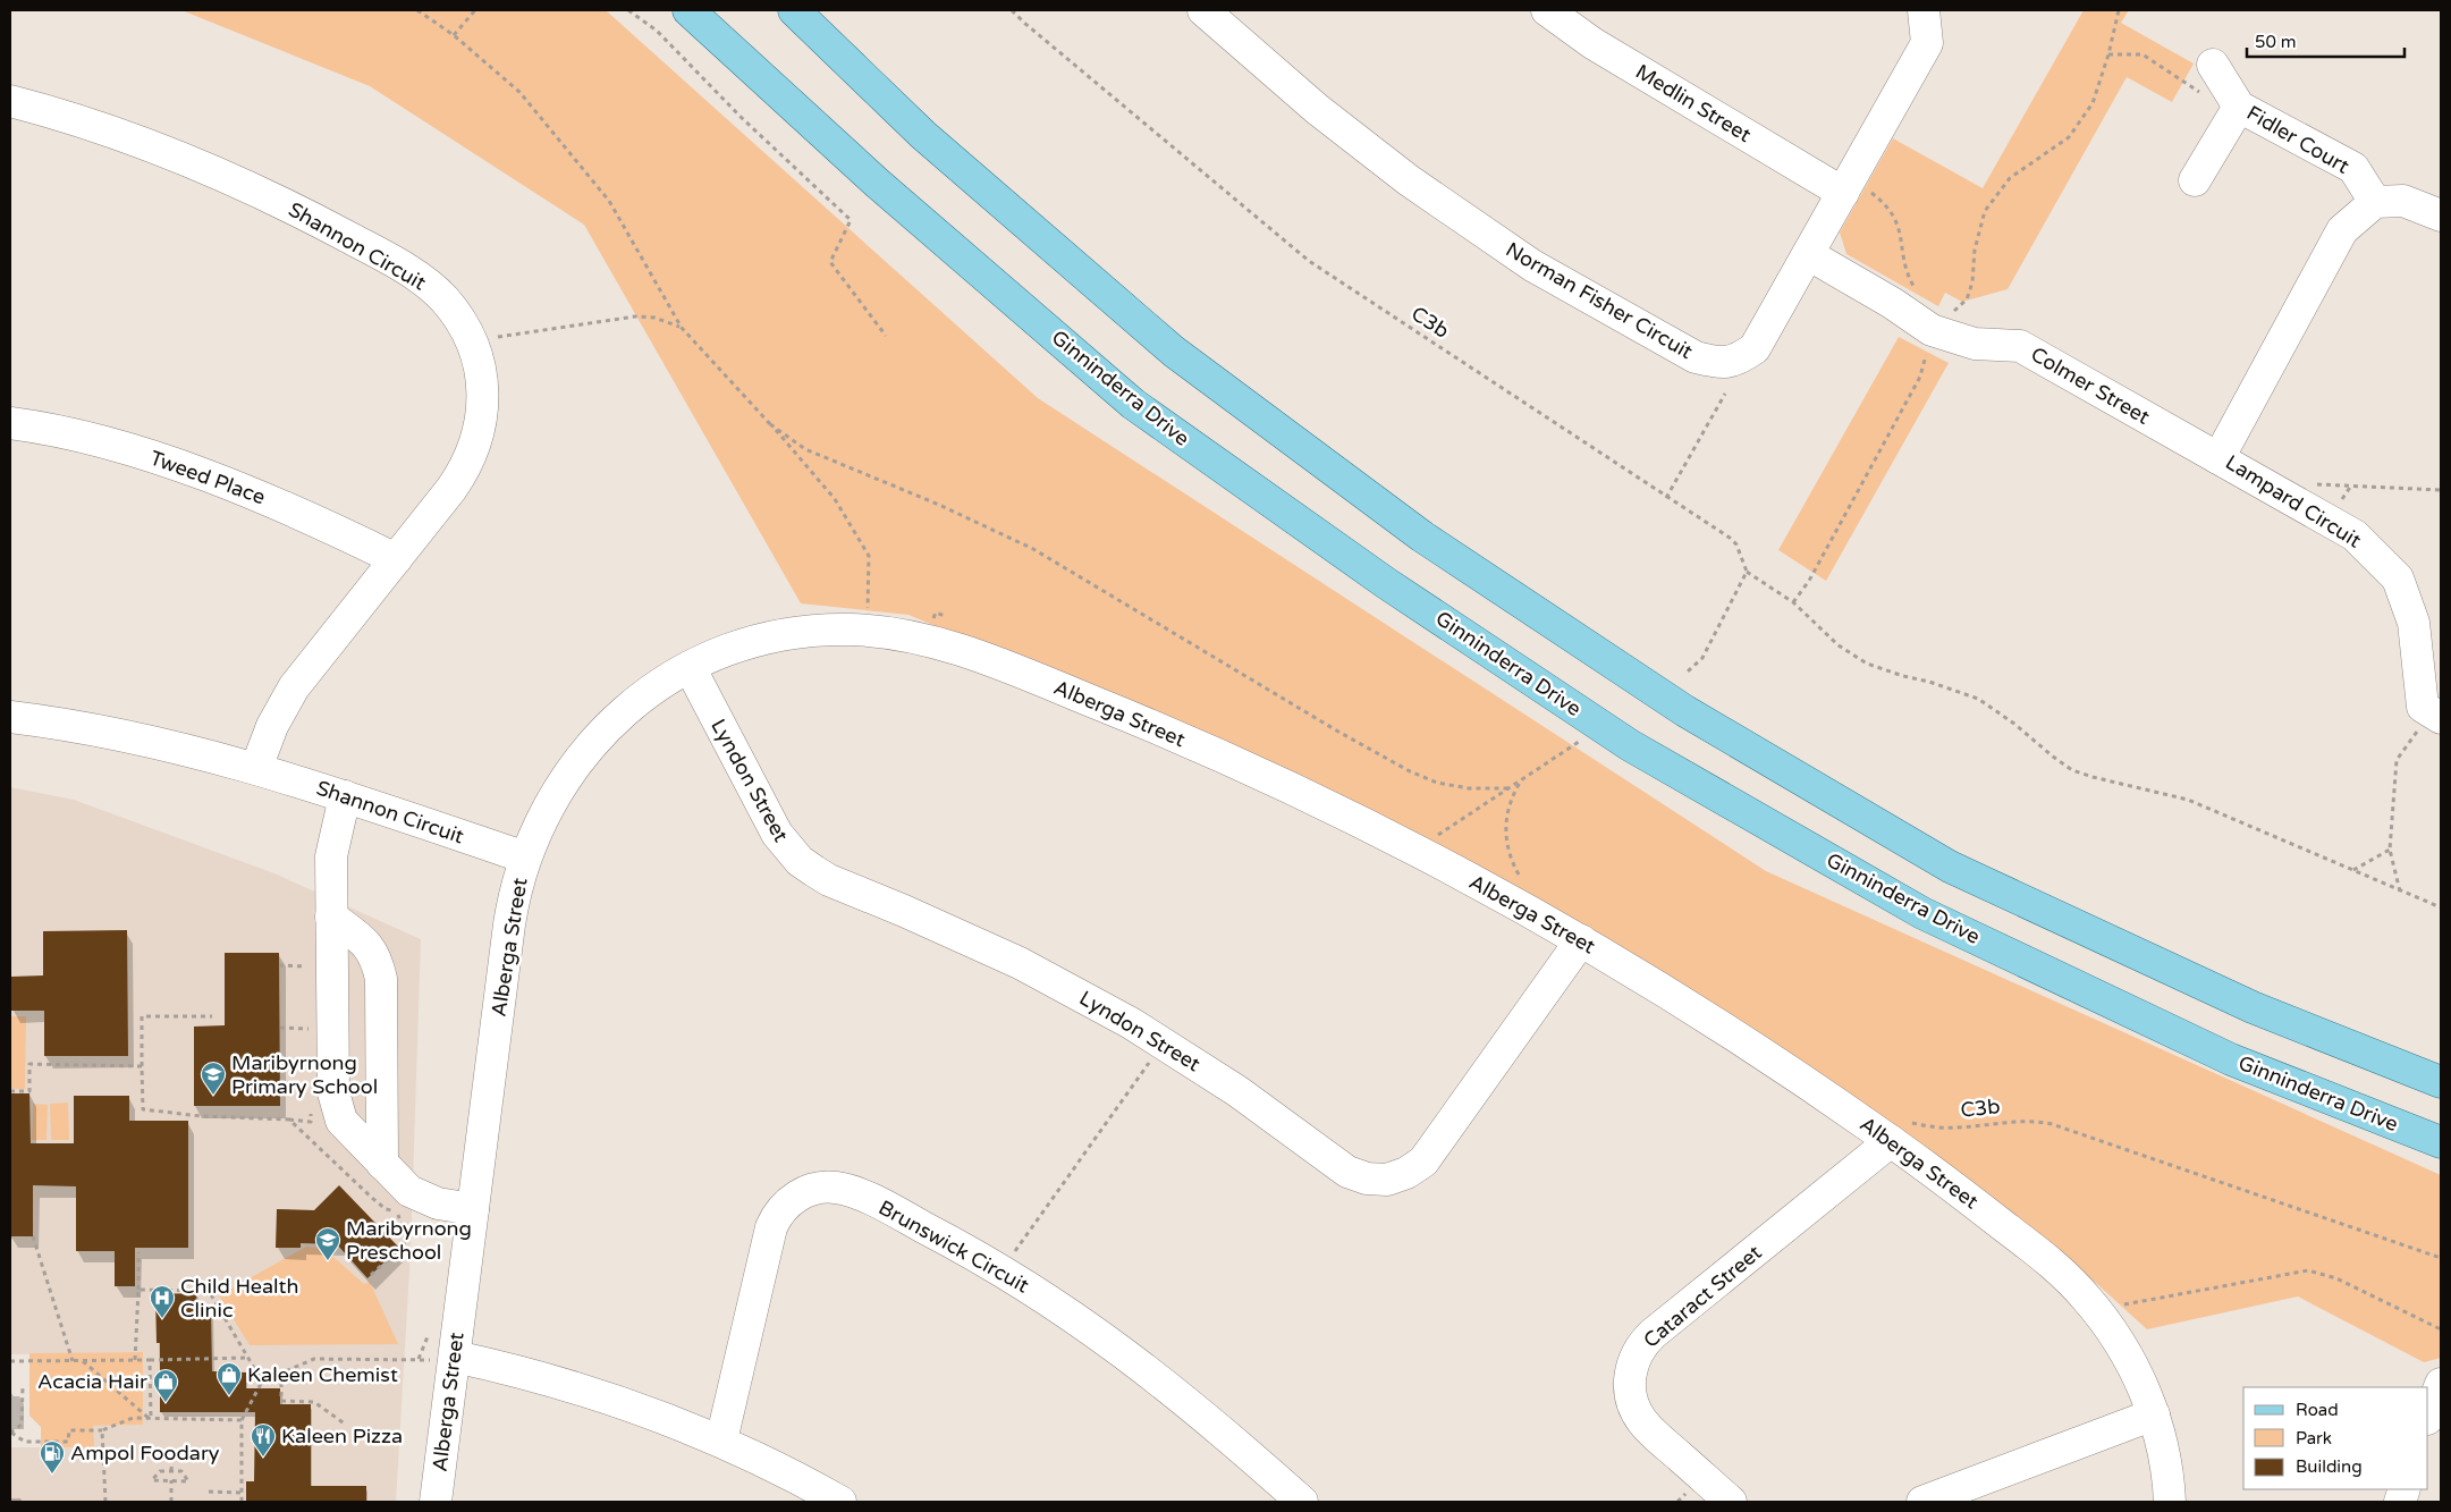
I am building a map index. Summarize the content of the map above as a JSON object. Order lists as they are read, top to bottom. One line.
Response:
{"streets":{"main road":["Ginninderra Drive"],"street":["Medlin Street","Fidler Court","Shannon Circuit","Norman Fisher Circuit","Colmer Street","Tweed Place","Lampard Circuit","Alberga Street","Lyndon Street","Brunswick Circuit","Cataract Street"],"path":["C3b"]},"crossings":[["Medlin Street","Norman Fisher Circuit"],["Fidler Court","Lampard Circuit"],["Shannon Circuit","Tweed Place"],["Shannon Circuit","Alberga Street"],["Norman Fisher Circuit","Colmer Street"],["C3b","Alberga Street"],["C3b","Cataract Street"],["Colmer Street","Lampard Circuit"],["Alberga Street","Lyndon Street"],["Alberga Street","Cataract Street"]],"places":{"school or university":["Maribyrnong Primary School","Maribyrnong Preschool"],"hospital":["Child Health Clinic"],"shop":["Kaleen Chemist","Acacia Hair"],"restaurant":["Kaleen Pizza"],"fuel station":["Ampol Foodary"]},"legend":["Road","Park","Building"],"scale_bar":"50 m"}
